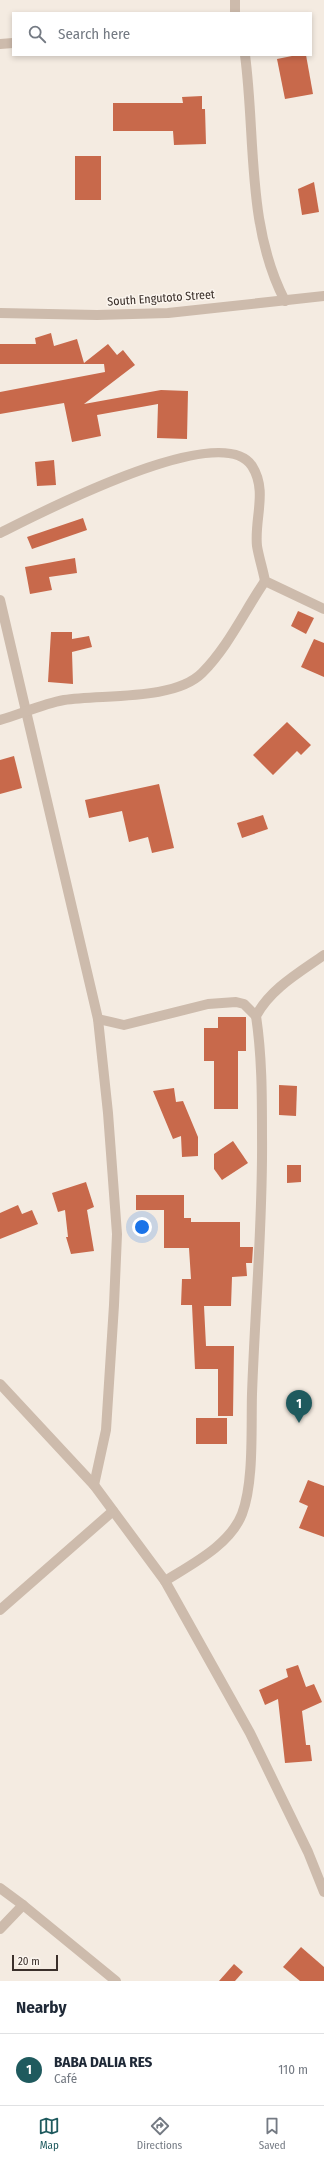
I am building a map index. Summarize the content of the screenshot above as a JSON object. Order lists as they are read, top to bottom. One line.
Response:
{"streets":{"street":["South Engutoto Street"]},"scale_bar":"20 m","page":{"search":"Search here","pins":"1","scale":"20 m","heading":"Nearby","list":[{"mark":"1","name":"BABA DALIA RES","note":"Café","value":"110 m"}],"nav":["Map","Directions","Saved"]}}
